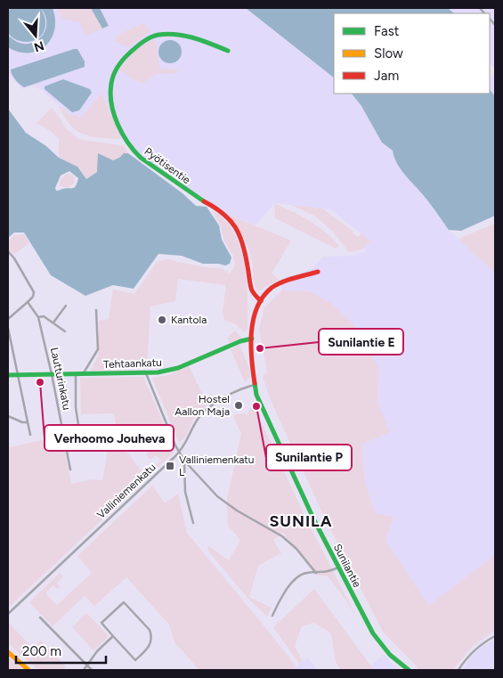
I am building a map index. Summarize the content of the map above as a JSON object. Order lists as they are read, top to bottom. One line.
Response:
{"streets":{"street":["Pyötisentie","Tehtaankatu","Lautturinkatu","Valliniemenkatu","Sunilantie"]},"crossings":[["Tehtaankatu","Lautturinkatu"],["Tehtaankatu","Sunilantie"],["Valliniemenkatu","Sunilantie"]],"districts":["SUNILA"],"places":{"other":["Kantola","Sunilantie E","Verhoomo Jouheva","Hostel Aallon Maja","Sunilantie P"],"transit":["Valliniemenkatu L"]},"legend":["Fast","Slow","Jam"],"scale_bar":"200 m","north":"bottom"}
